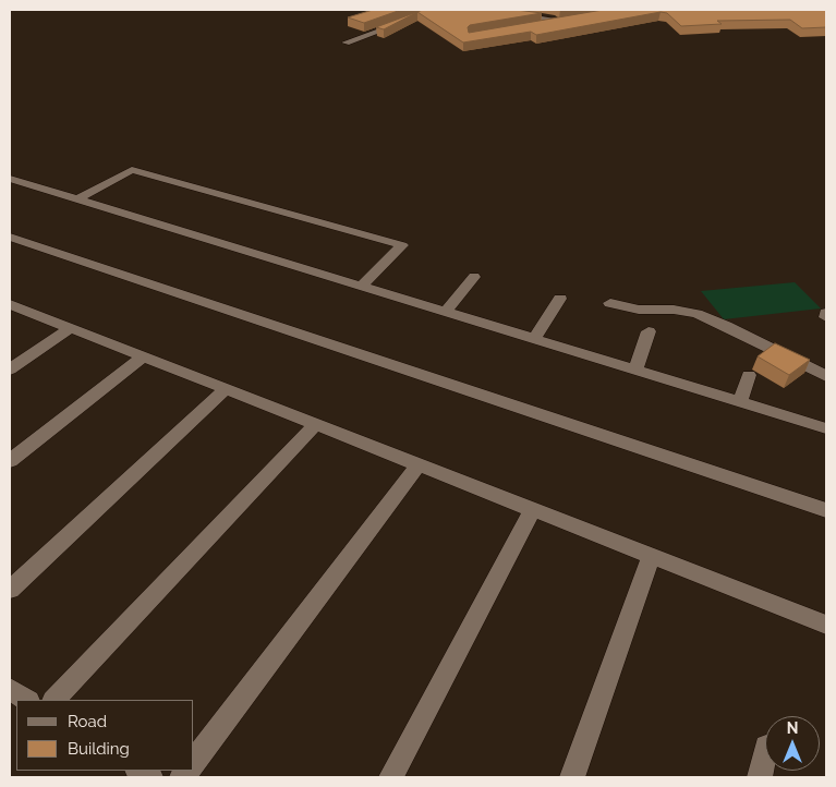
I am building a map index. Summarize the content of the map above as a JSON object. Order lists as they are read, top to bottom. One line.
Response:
{"legend":["Road","Building"],"north":"top"}
